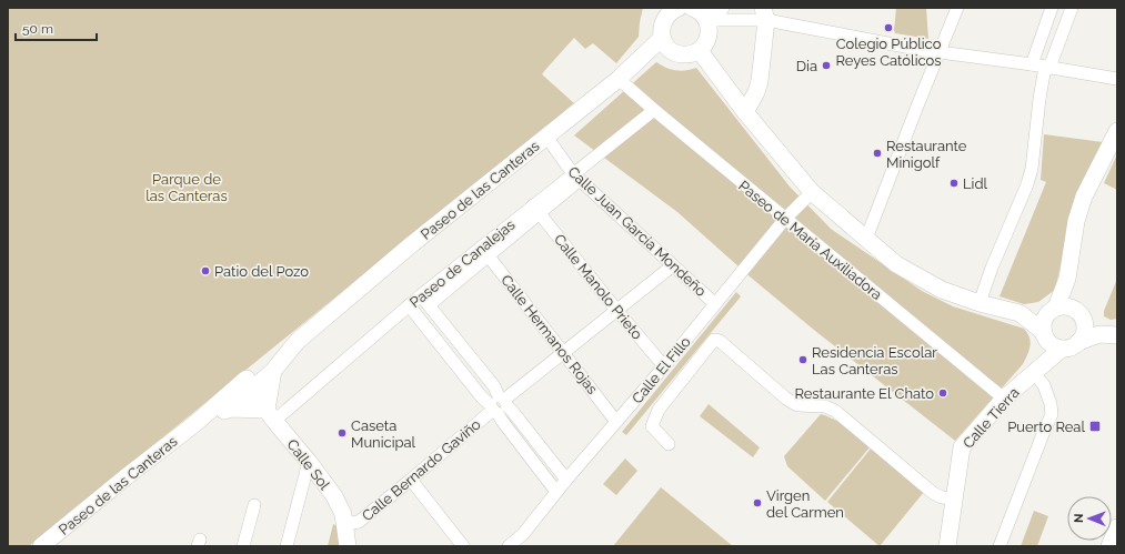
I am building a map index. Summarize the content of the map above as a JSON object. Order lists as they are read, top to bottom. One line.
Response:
{"streets":{"street":["Paseo de las Canteras","Calle Juan García Mondeño","Paseo de María Auxiliadora","Paseo de Canalejas","Calle Manolo Prieto","Calle Hermanos Rojas","Calle El Fillo","Calle Tierra","Calle Sol","Calle Bernardo Gaviño"]},"crossings":[["Paseo de las Canteras","Calle Juan García Mondeño"],["Paseo de las Canteras","Paseo de María Auxiliadora"],["Calle Juan García Mondeño","Paseo de Canalejas"],["Calle Juan García Mondeño","Calle El Fillo"],["Calle Juan García Mondeño","Calle Bernardo Gaviño"],["Paseo de María Auxiliadora","Paseo de Canalejas"],["Paseo de María Auxiliadora","Calle El Fillo"],["Paseo de María Auxiliadora","Calle Tierra"],["Paseo de Canalejas","Calle Manolo Prieto"],["Paseo de Canalejas","Calle Hermanos Rojas"],["Paseo de Canalejas","Calle Sol"],["Calle Manolo Prieto","Calle El Fillo"],["Calle Manolo Prieto","Calle Bernardo Gaviño"],["Calle Hermanos Rojas","Calle El Fillo"],["Calle Hermanos Rojas","Calle Bernardo Gaviño"],["Calle Sol","Calle Bernardo Gaviño"]],"parks":["Parque de las Canteras"],"places":{"other":["Colegio Público Reyes Católicos","Dia","Restaurante Minigolf","Lidl","Patio del Pozo","Residencia Escolar Las Canteras","Restaurante El Chato","Caseta Municipal","Virgen del Carmen"],"transit":["Puerto Real"]},"scale_bar":"50 m","north":"left"}
